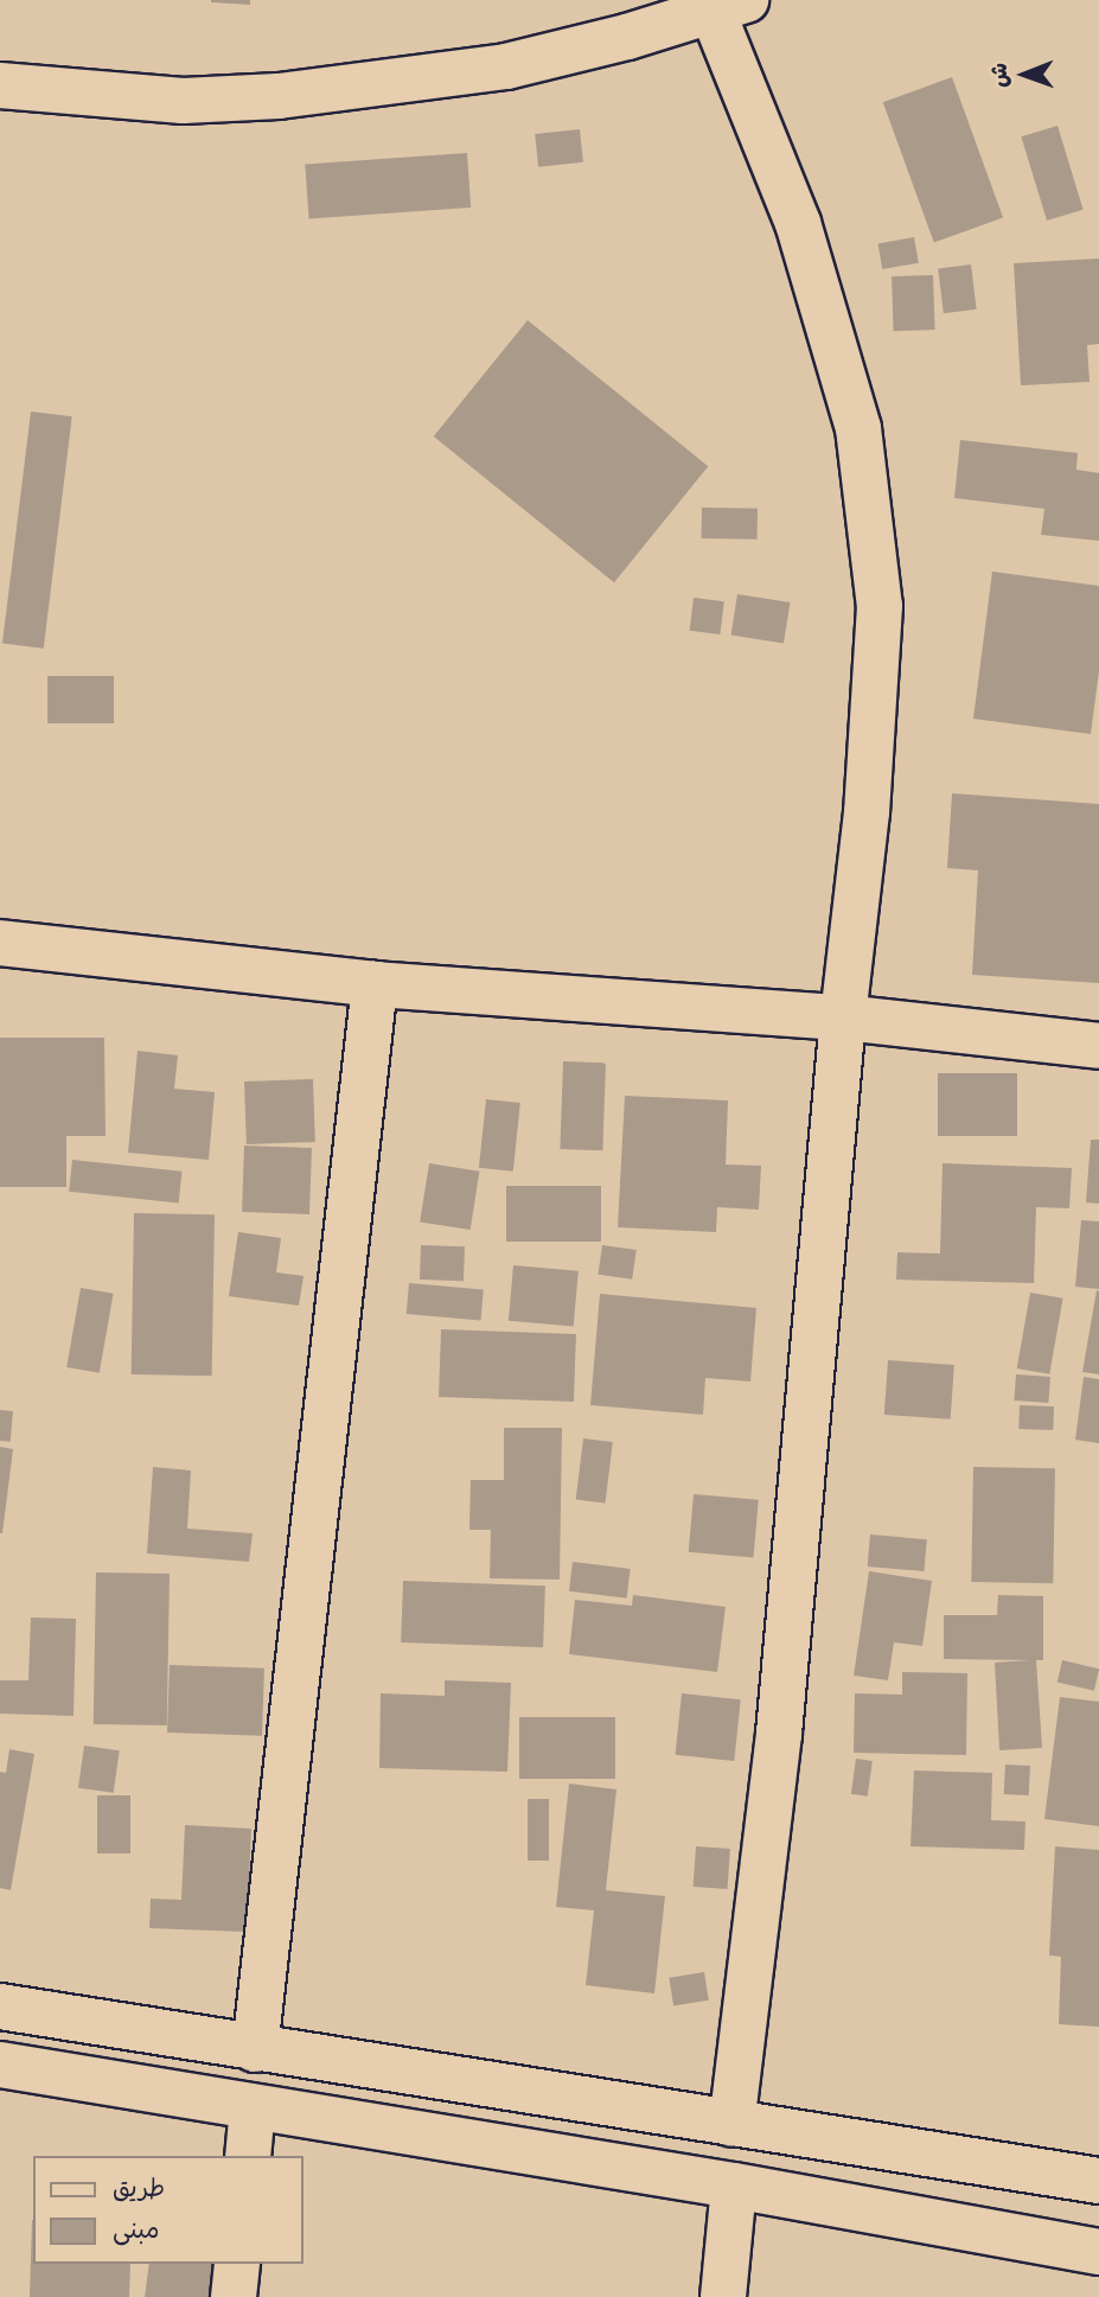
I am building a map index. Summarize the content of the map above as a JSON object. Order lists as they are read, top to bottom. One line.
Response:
{"legend":["طريق","مبنى"],"north":"left"}
